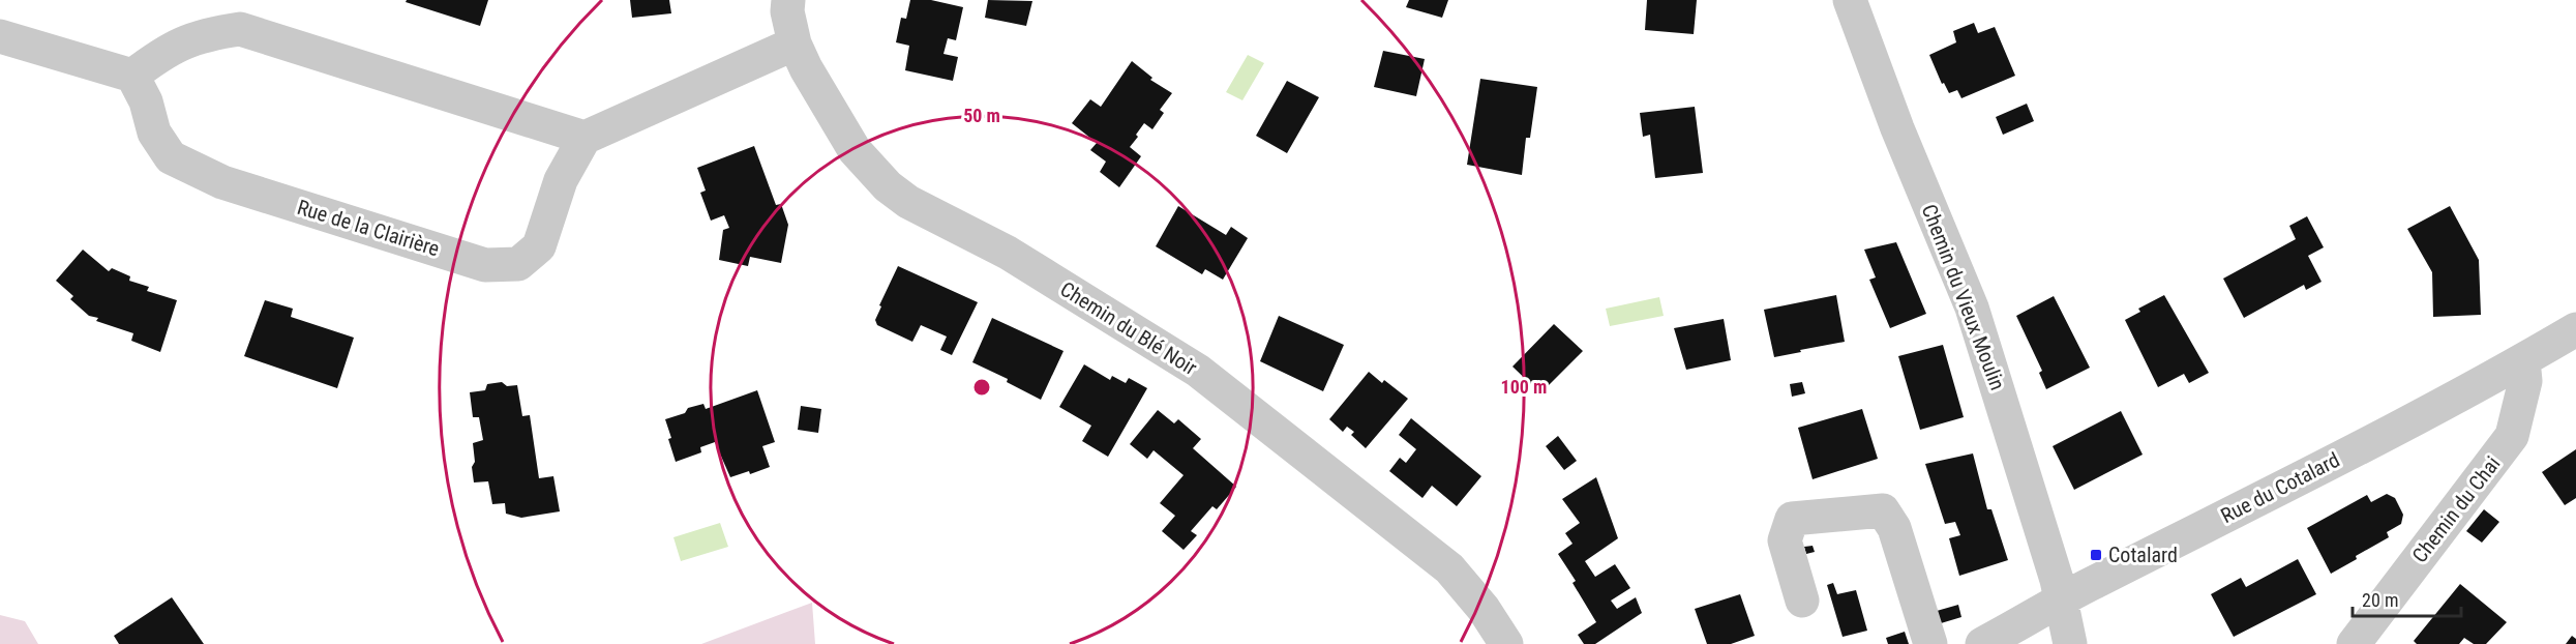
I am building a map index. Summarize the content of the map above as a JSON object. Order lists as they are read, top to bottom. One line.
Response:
{"streets":{"street":["Rue de la Clairière","Chemin du Vieux Moulin","Chemin du Blé Noir","Rue du Cotalard","Chemin du Chai"]},"crossings":[["Chemin du Vieux Moulin","Rue du Cotalard"],["Rue du Cotalard","Chemin du Chai"]],"places":{"transit":["Cotalard"]},"scale_bar":"20 m","rings":["50 m","100 m"]}
